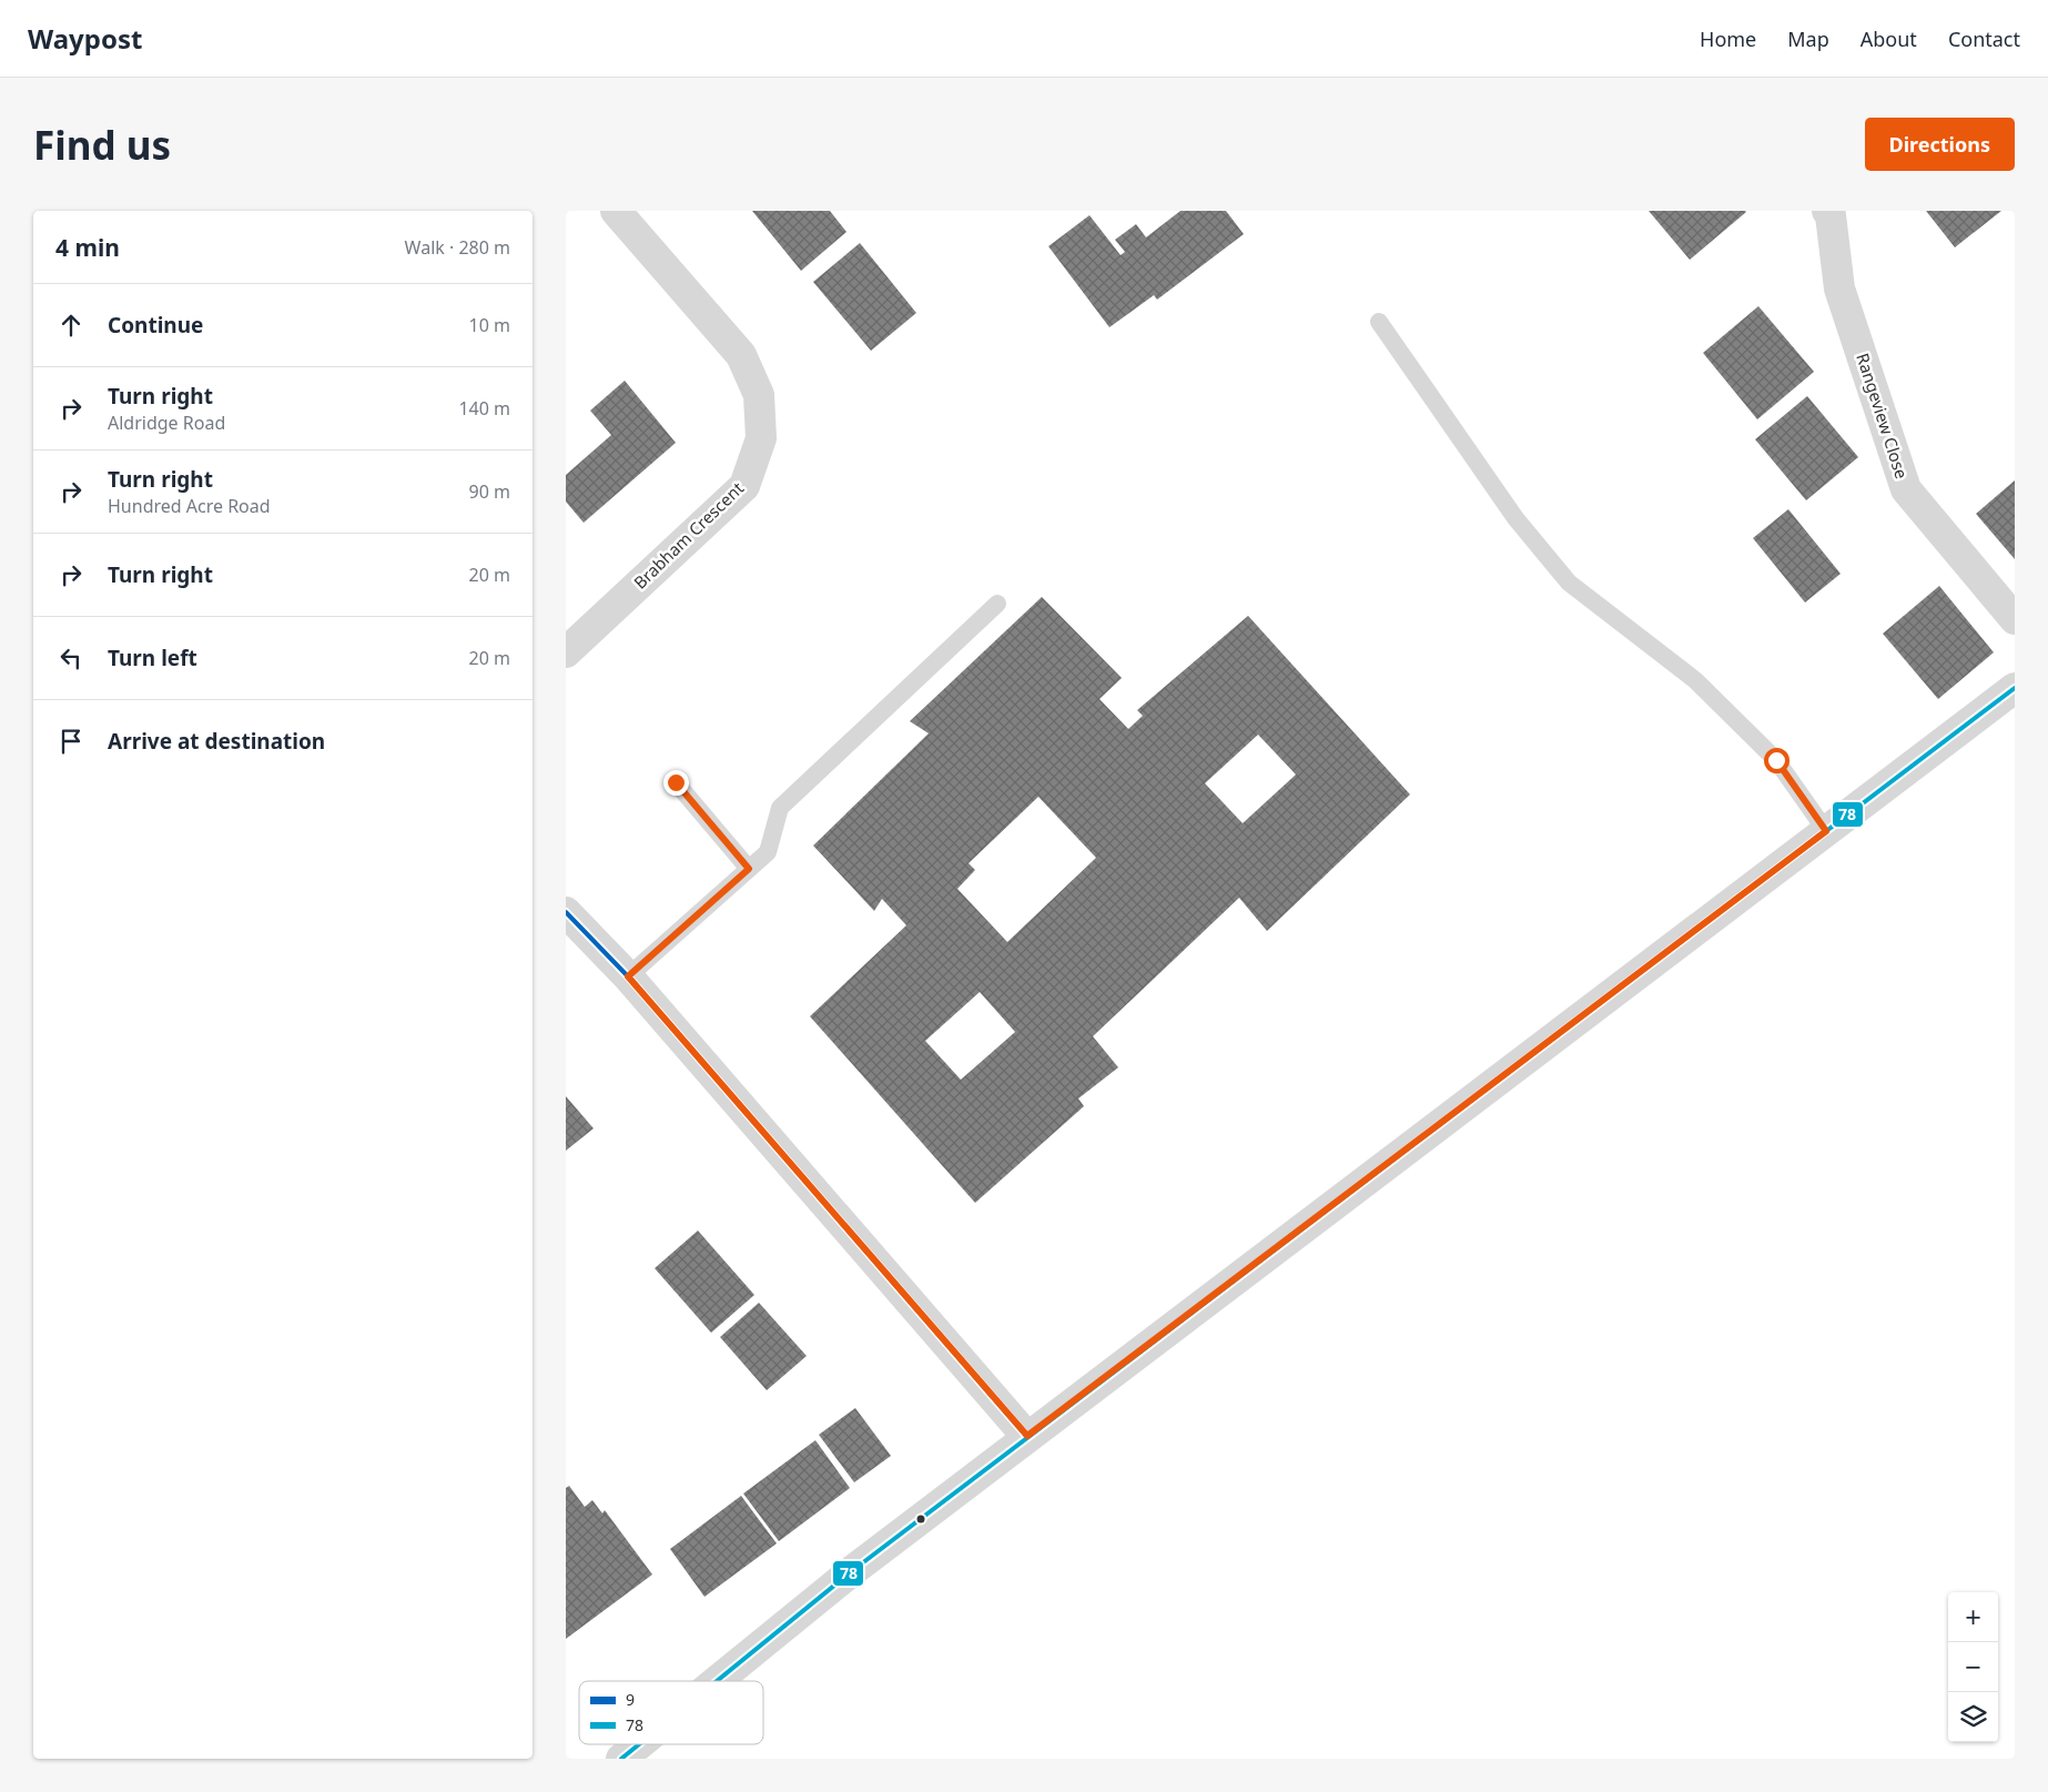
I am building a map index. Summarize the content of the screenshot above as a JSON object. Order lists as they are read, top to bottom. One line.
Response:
{"streets":{"street":["Rangeview Close","Brabham Crescent"]},"lines":["transit line 78","transit line 9"],"legend":["9","78"],"page":{"header":"Waypost","nav":["Home","Map","About","Contact"],"buttons":"Directions","title":"Find us","heading":["4 min","Walk · 280 m"],"list":[["Continue","10 m"],["Turn right","Aldridge Road","140 m"],["Turn right","Hundred Acre Road","90 m"],["Turn right","20 m"],["Turn left","20 m"],"Arrive at destination"],"map_buttons":["+","−"]}}
